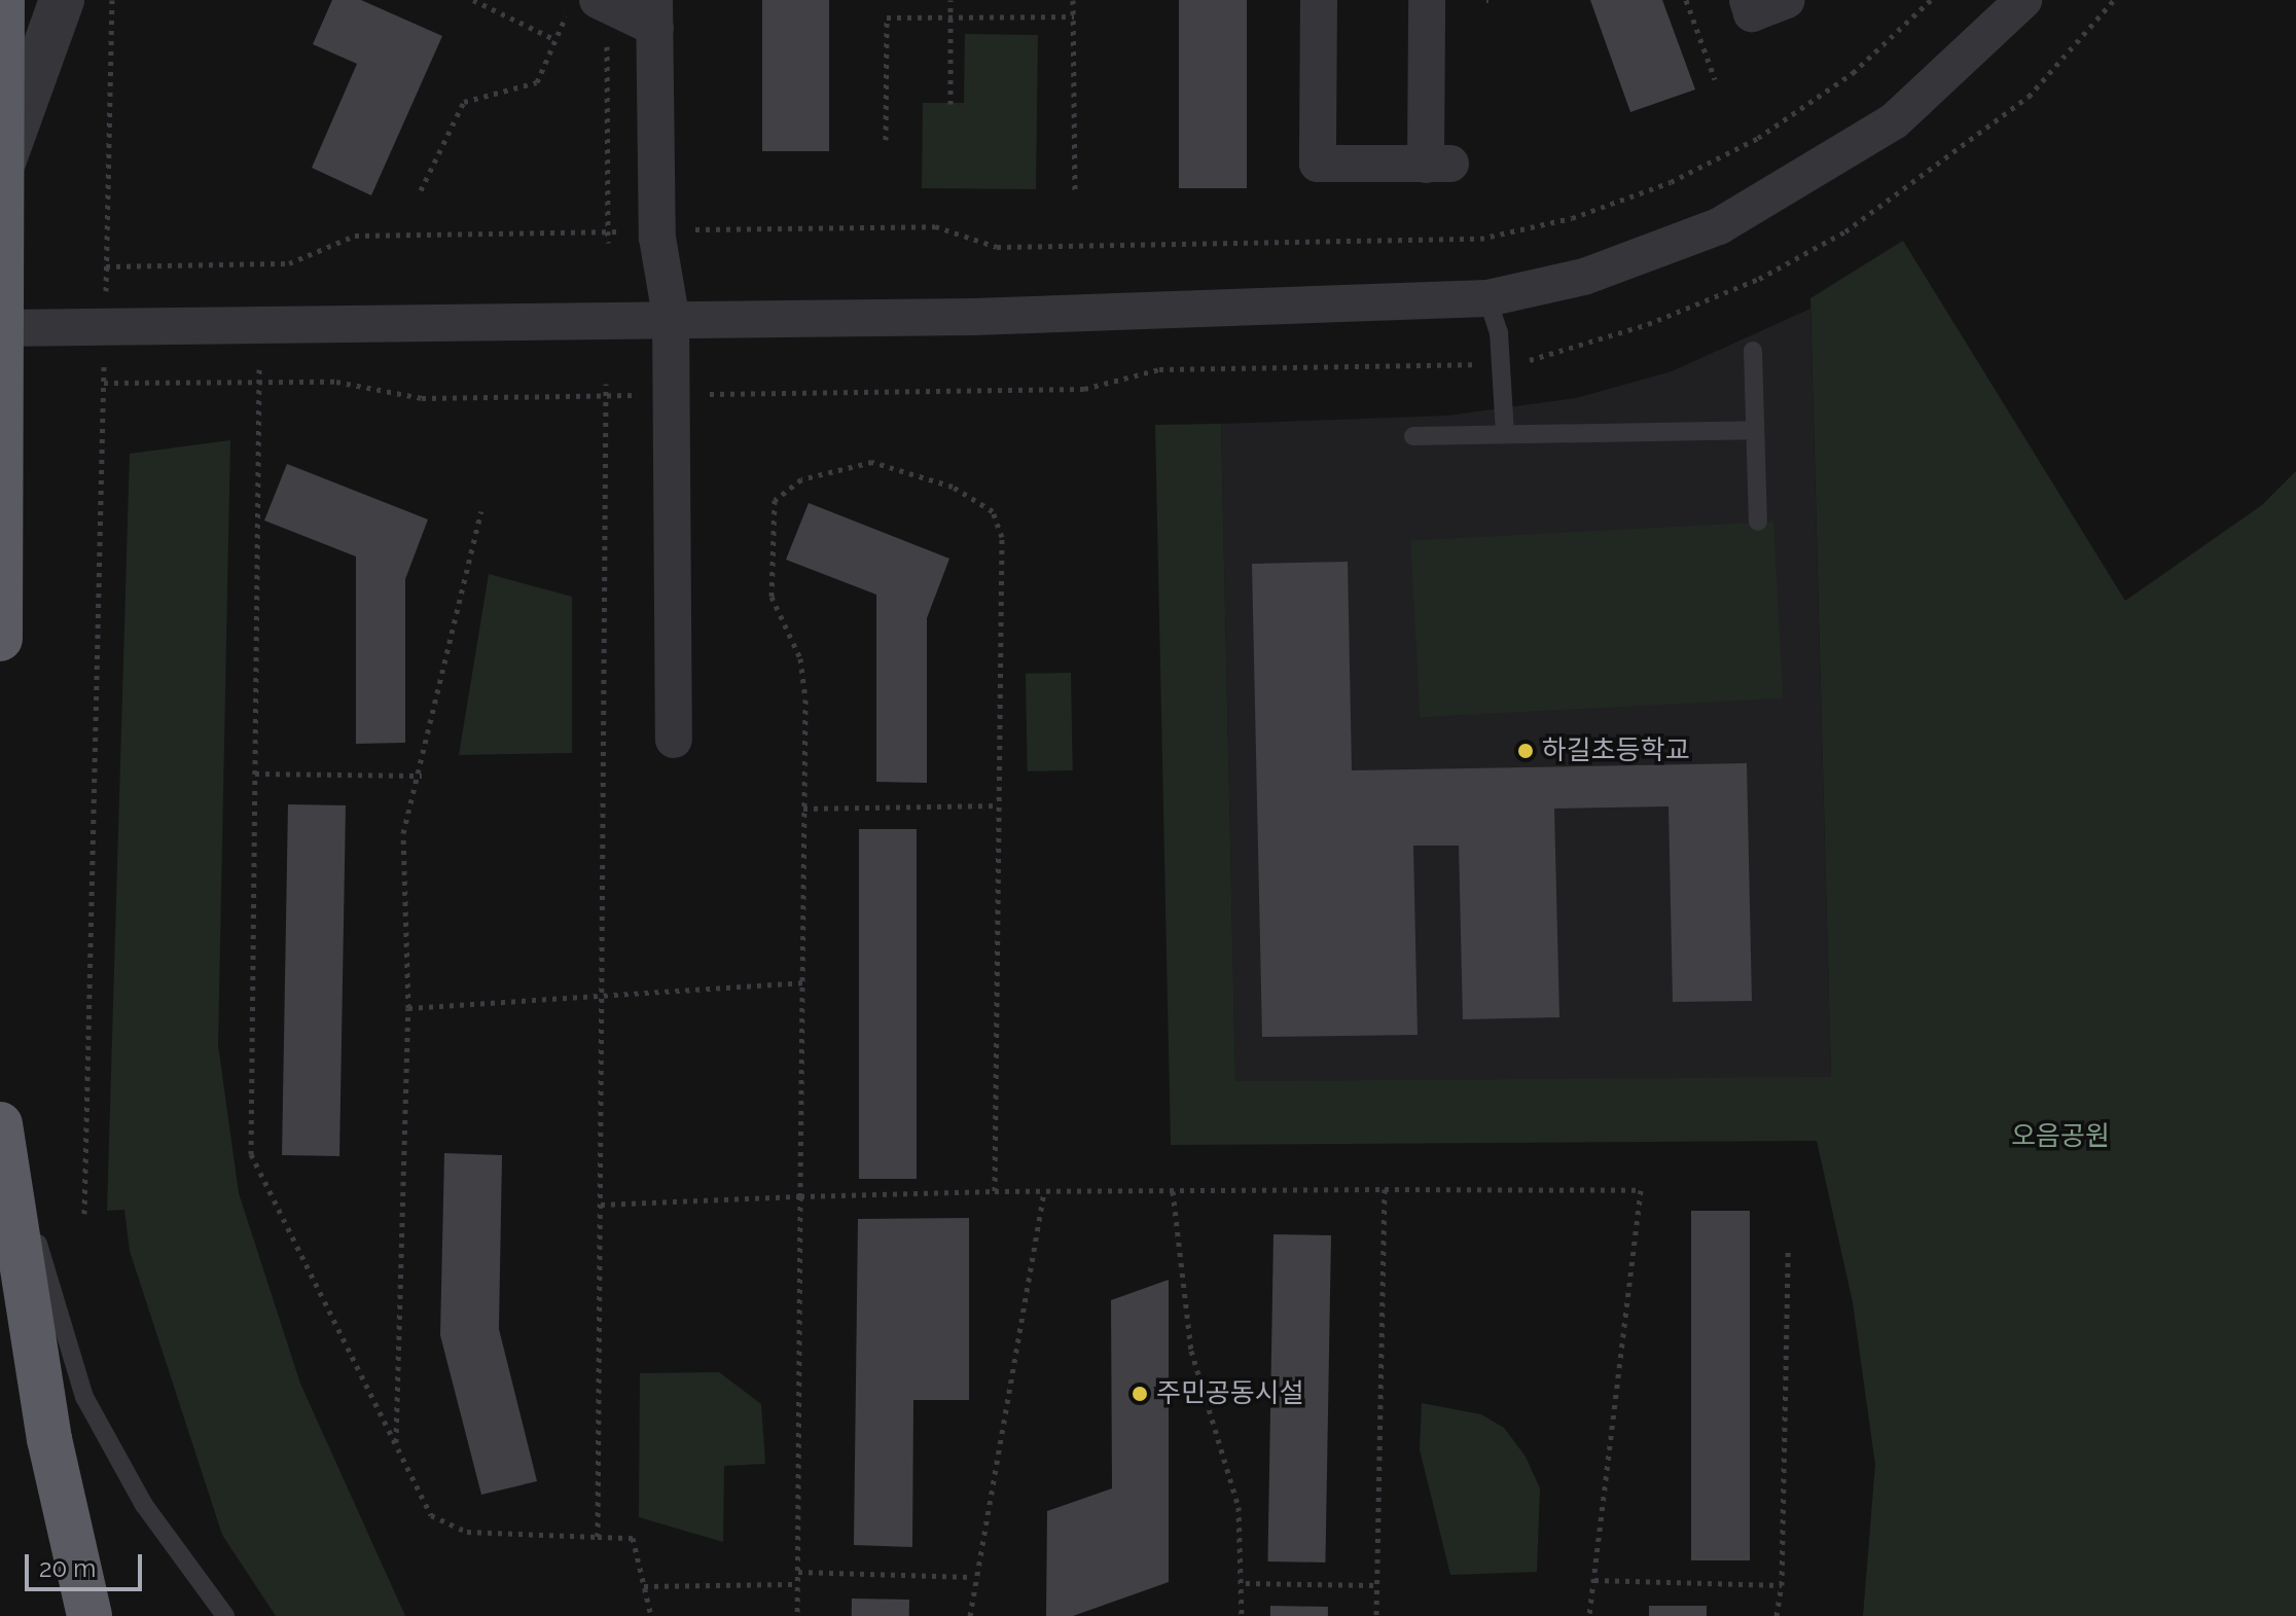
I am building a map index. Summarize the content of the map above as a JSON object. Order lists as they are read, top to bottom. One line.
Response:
{"parks":["오음공원"],"places":["하길초등학교","주민공동시설"],"scale_bar":"20 m"}
